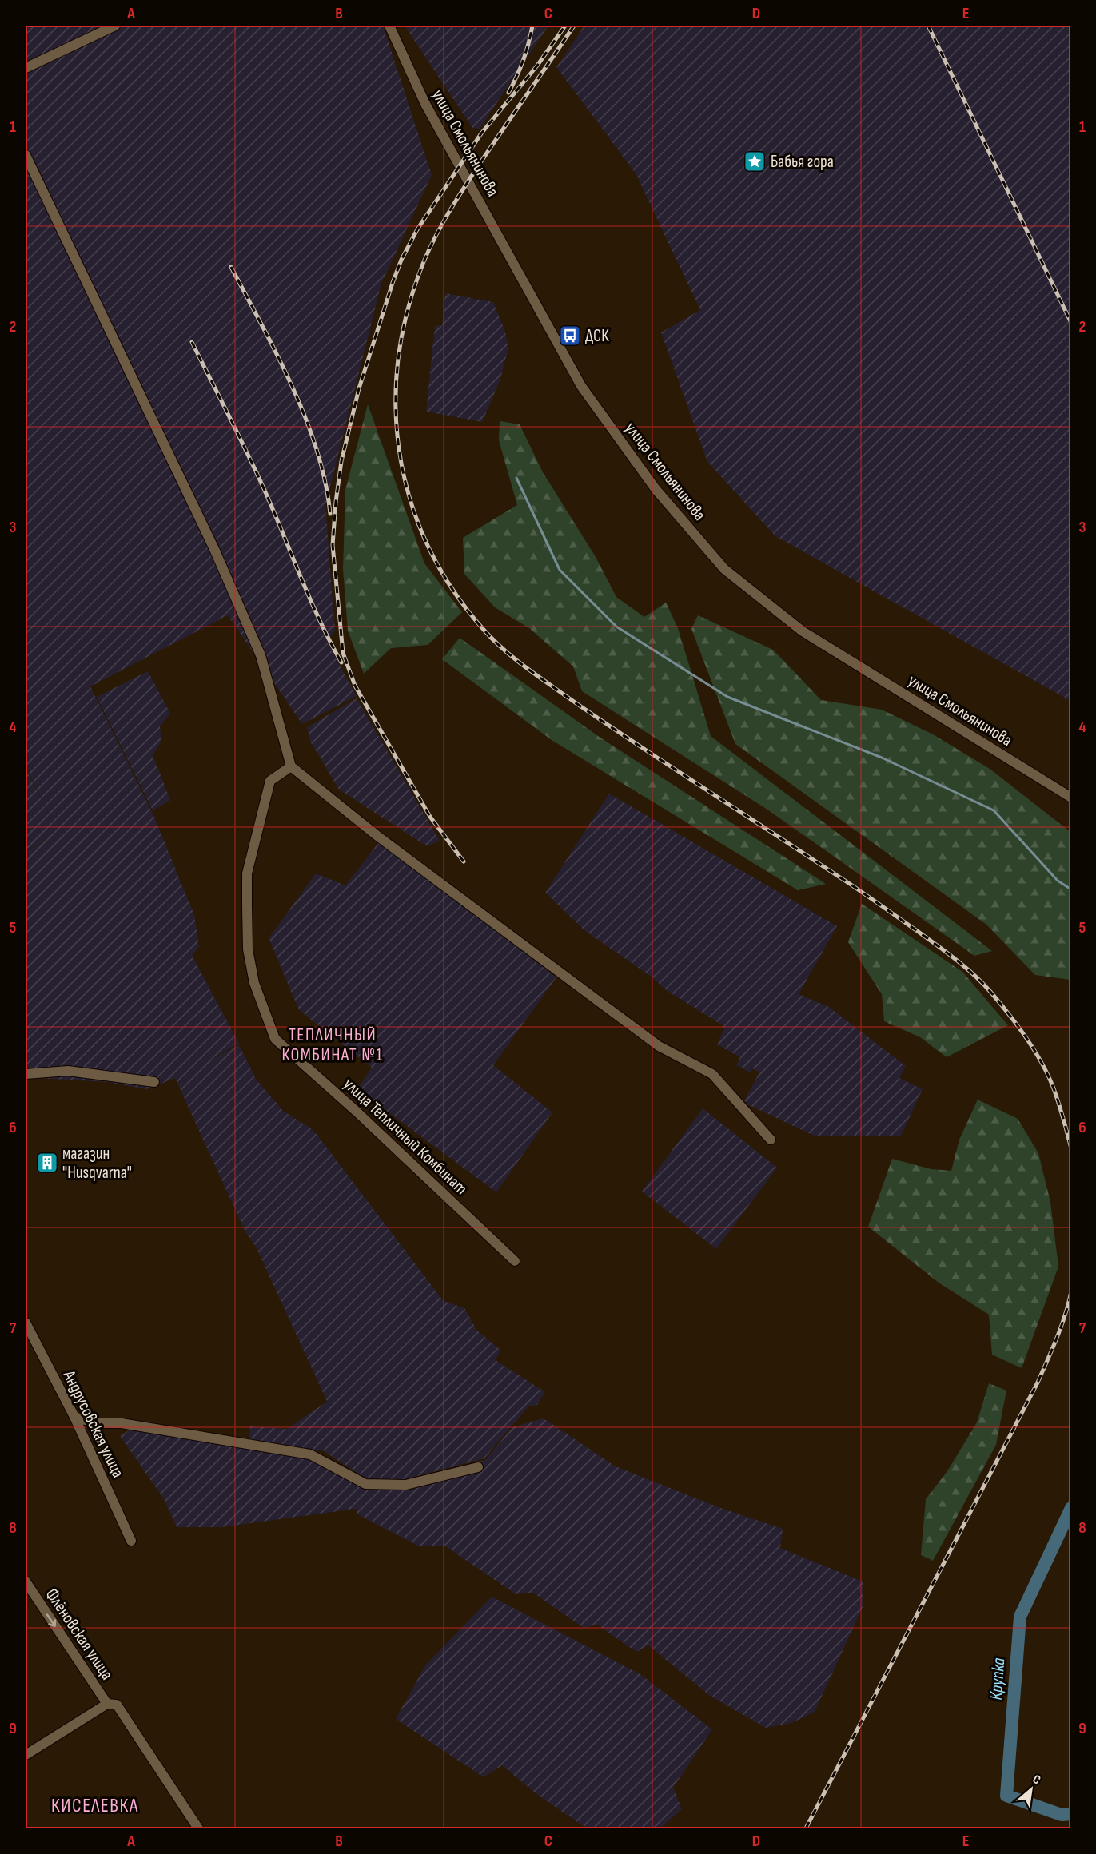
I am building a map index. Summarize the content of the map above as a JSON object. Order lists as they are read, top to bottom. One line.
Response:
{"streets":{"street":["улица Смольянинова","улица Тепличный Комбинат","Андрусовская улица","Флёновская улица"]},"one_way":["Флёновская улица"],"districts":["ТЕПЛИЧНЫЙ КОМБИНАТ №1","КИСЕЛЕВКА"],"water":["Крупка"],"places":{"place":["Бабья гора"],"bus stop":["ДСК"],"building":["магазин \"Husqvarna\""]},"north":"top right","grid":{"columns":["A","B","C","D","E"],"rows":["1","2","3","4","5","6","7","8","9"]}}
